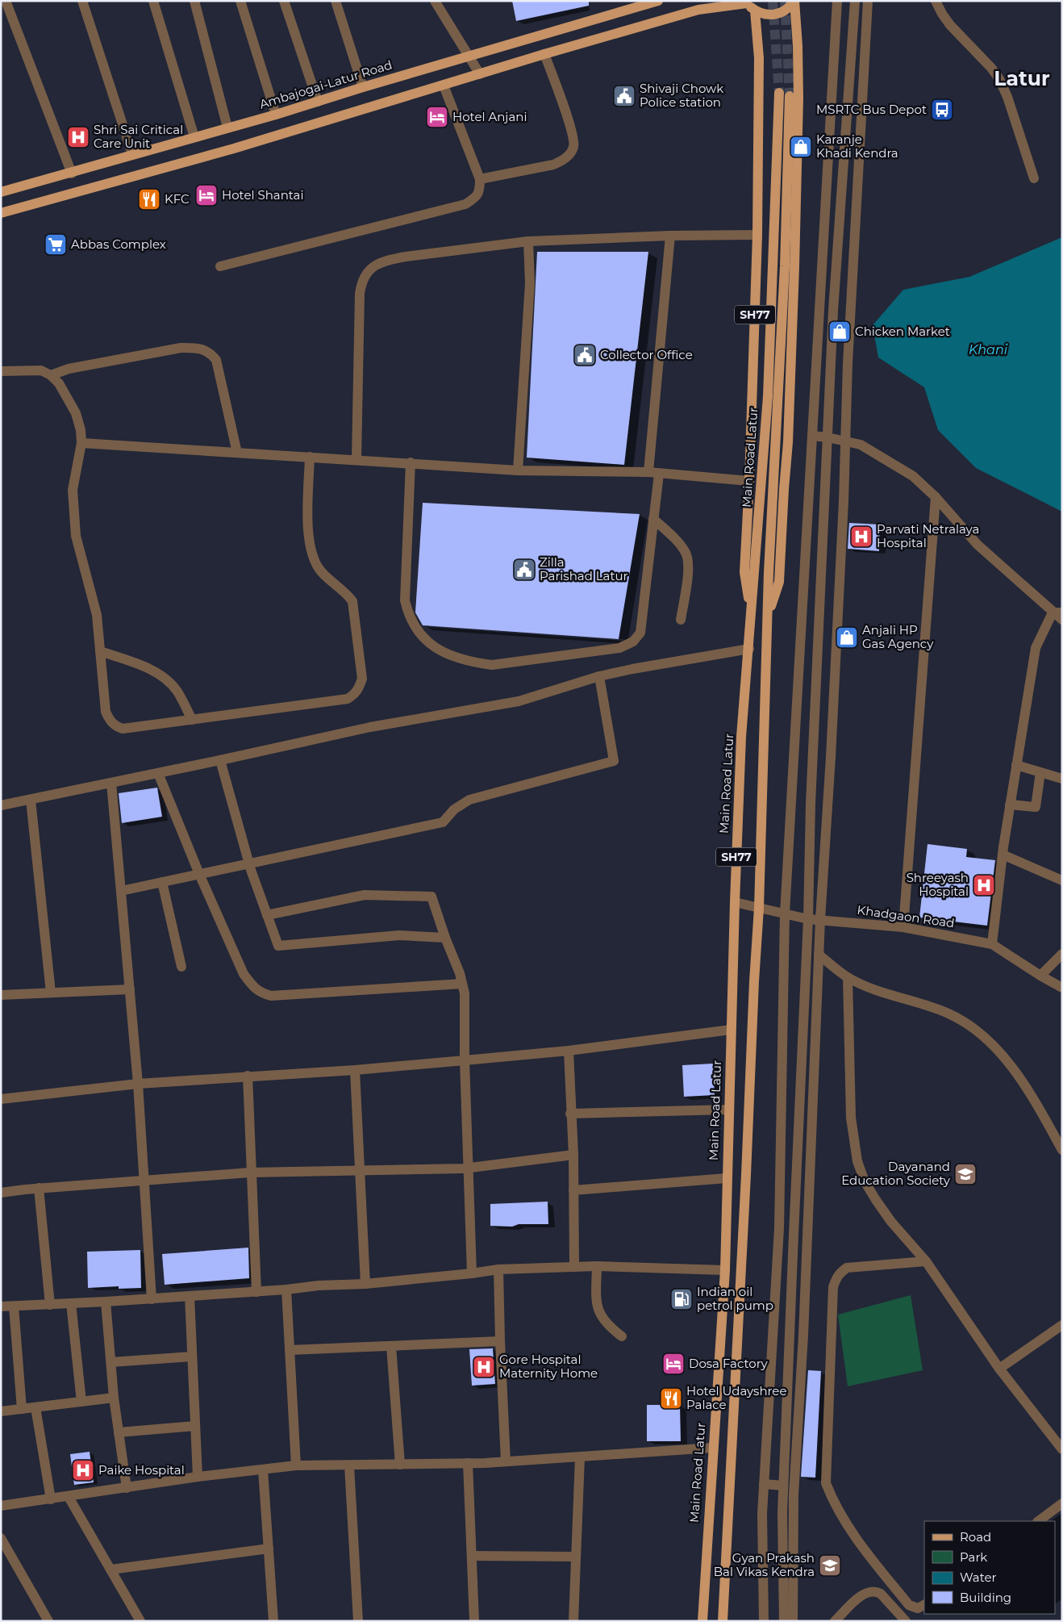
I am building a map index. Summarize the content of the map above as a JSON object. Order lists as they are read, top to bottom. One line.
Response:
{"streets":{"main road":["Ambajogai-Latur Road","SH77","Main Road Latur"],"street":["Khadgaon Road"]},"crossings":[["SH77","Main Road Latur"],["Main Road Latur","Khadgaon Road"]],"districts":["Latur"],"water":["Khani"],"places":{"public building":["Shivaji Chowk Police station","Collector Office","Zilla Parishad Latur"],"bus stop":["MSRTC Bus Depot"],"hotel":["Hotel Anjani","Hotel Shantai","Dosa Factory"],"hospital":["Shri Sai Critical Care Unit","Parvati Netralaya Hospital","Shreeyash Hospital","Gore Hospital Maternity Home","Paike Hospital"],"shop":["Karanje Khadi Kendra","Chicken Market","Anjali HP Gas Agency"],"restaurant":["KFC","Hotel Udayshree Palace"],"supermarket":["Abbas Complex"],"school or university":["Dayanand Education Society","Gyan Prakash Bal Vikas Kendra"],"fuel station":["Indian oil petrol pump"]},"legend":["Road","Park","Water","Building"]}
